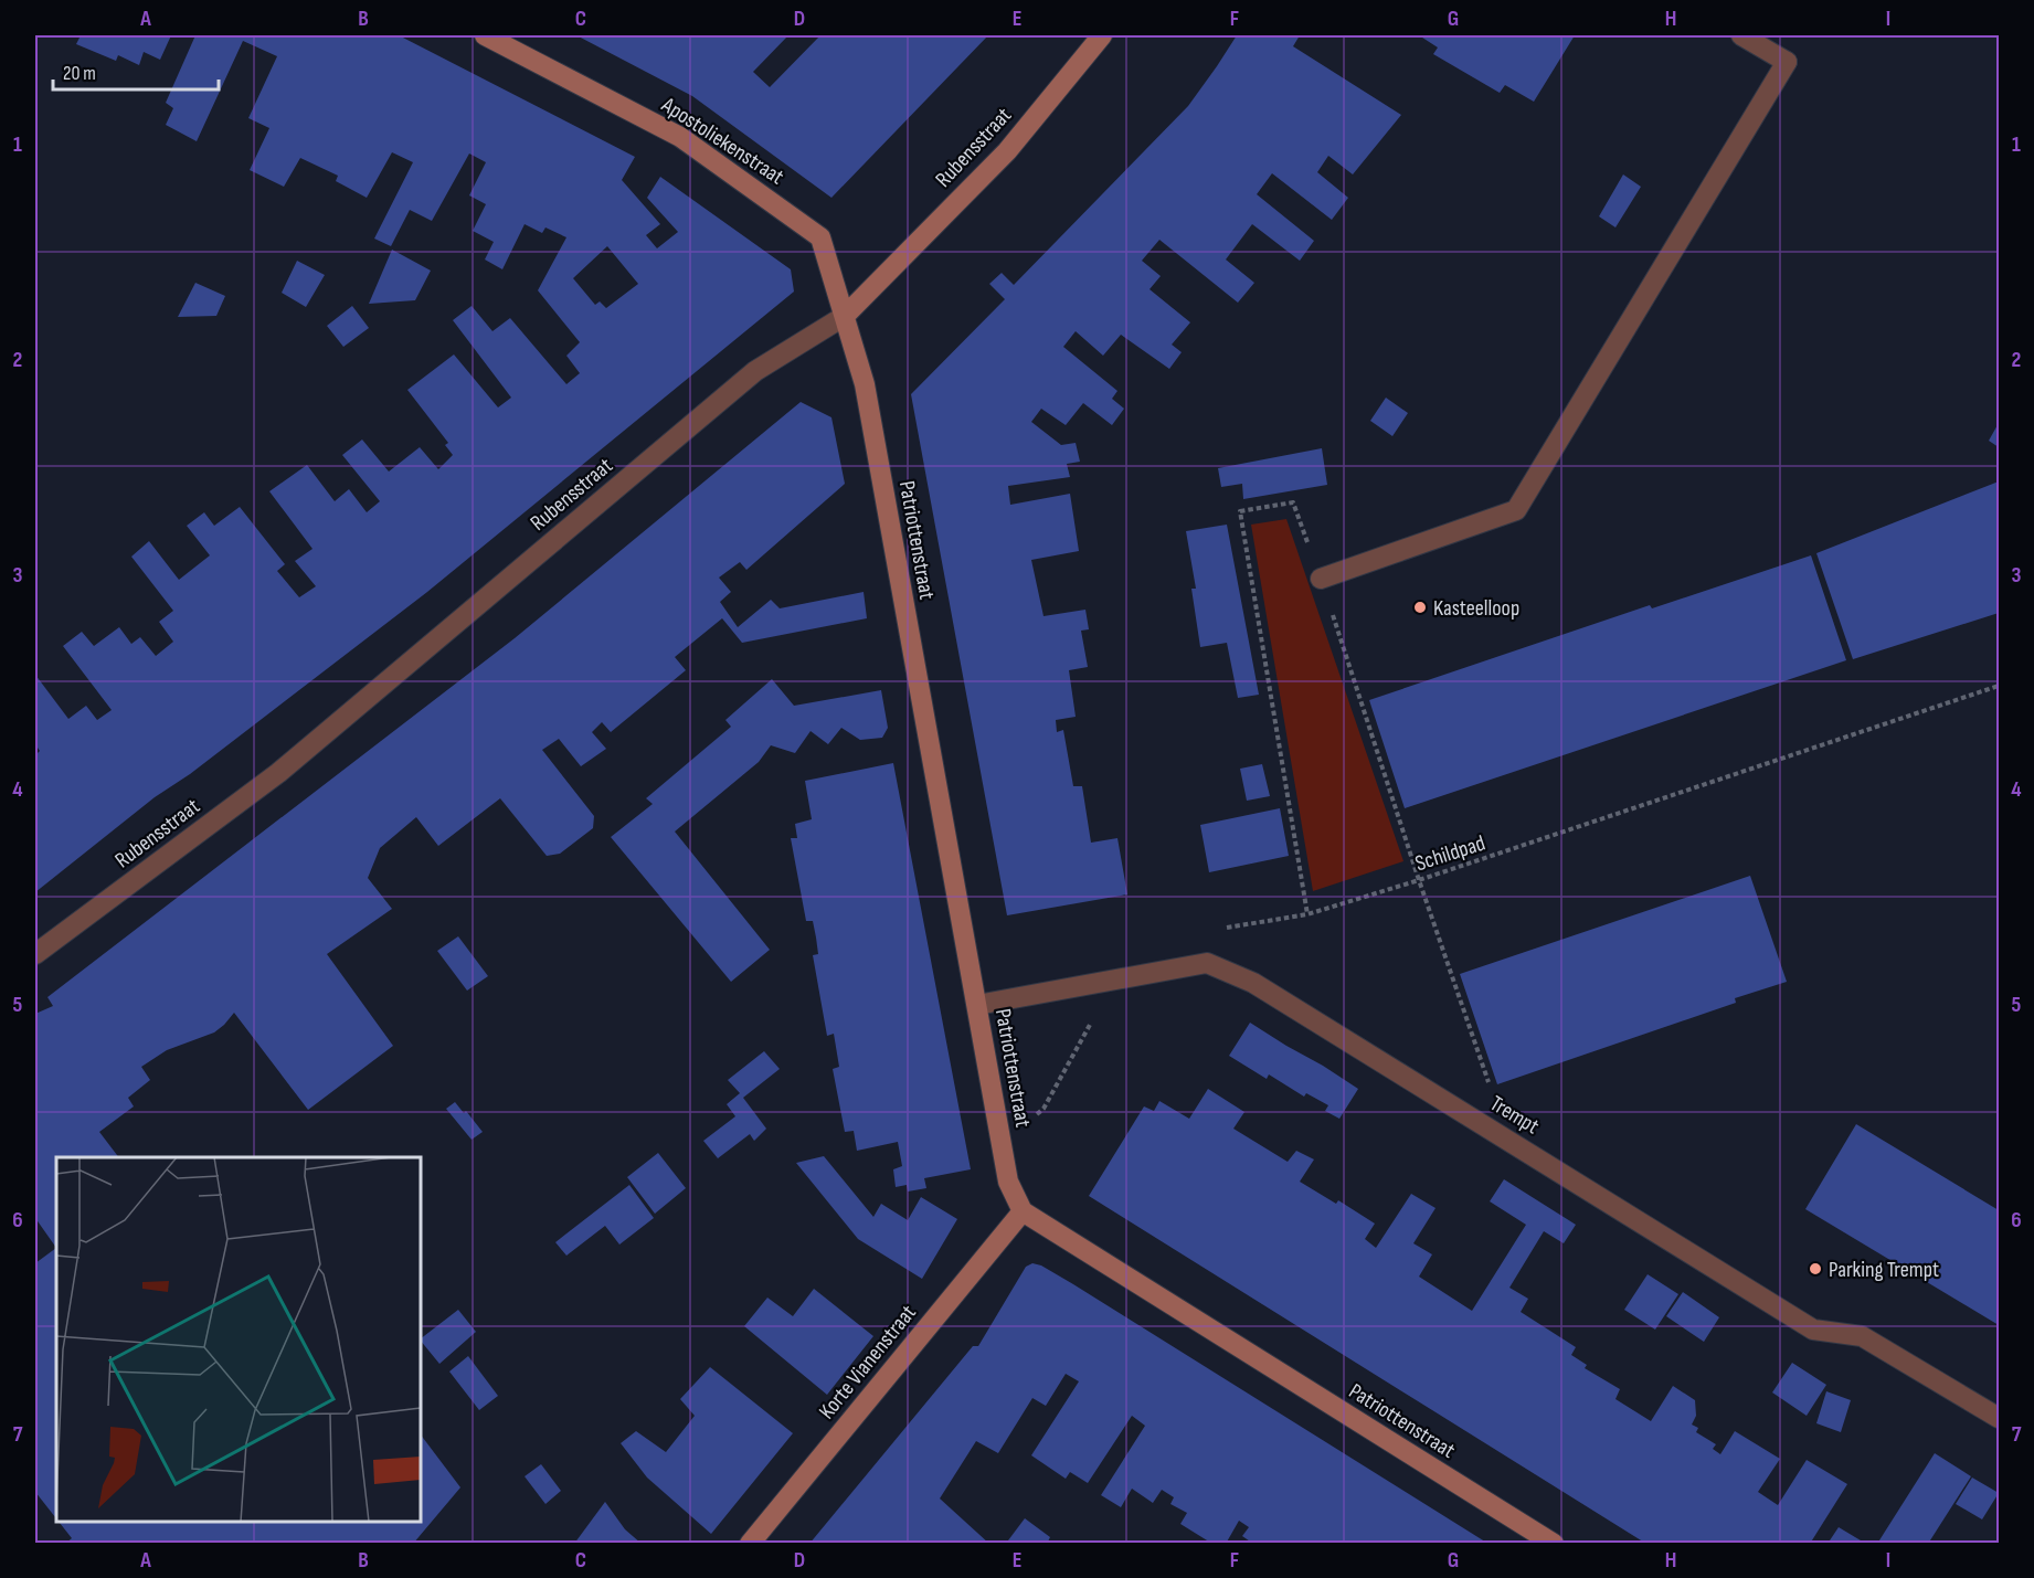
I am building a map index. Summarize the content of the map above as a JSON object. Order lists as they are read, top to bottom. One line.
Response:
{"streets":{"street":["Apostoliekenstraat","Rubensstraat","Patriottenstraat","Trempt","Korte Vianenstraat"],"path":["Schildpad"]},"crossings":[["Apostoliekenstraat","Rubensstraat"],["Apostoliekenstraat","Patriottenstraat"],["Rubensstraat","Patriottenstraat"],["Patriottenstraat","Trempt"],["Patriottenstraat","Korte Vianenstraat"]],"places":["Kasteelloop","Parking Trempt"],"scale_bar":"20 m","grid":{"columns":["A","B","C","D","E","F","G","H","I"],"rows":["1","2","3","4","5","6","7"]}}
